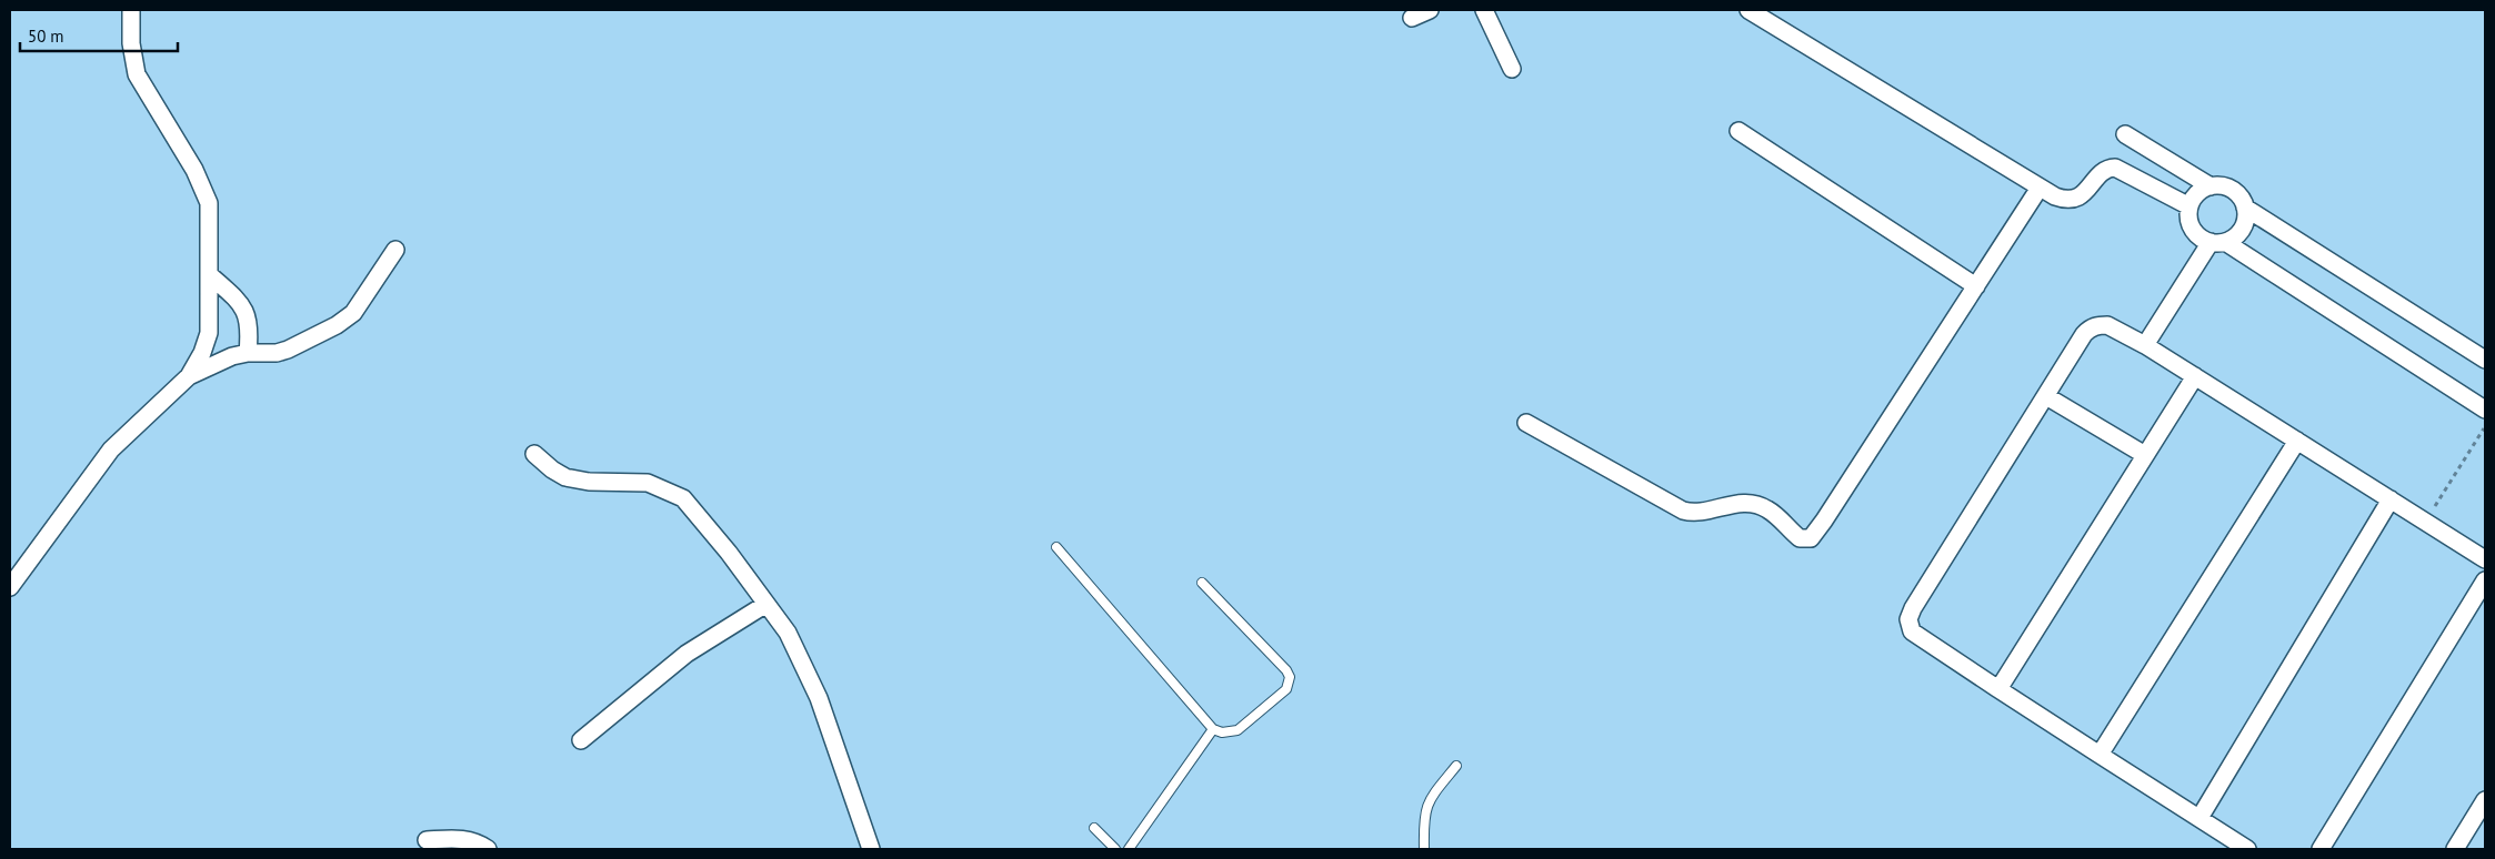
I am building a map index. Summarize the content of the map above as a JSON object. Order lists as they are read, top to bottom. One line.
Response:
{"scale_bar":"50 m"}
